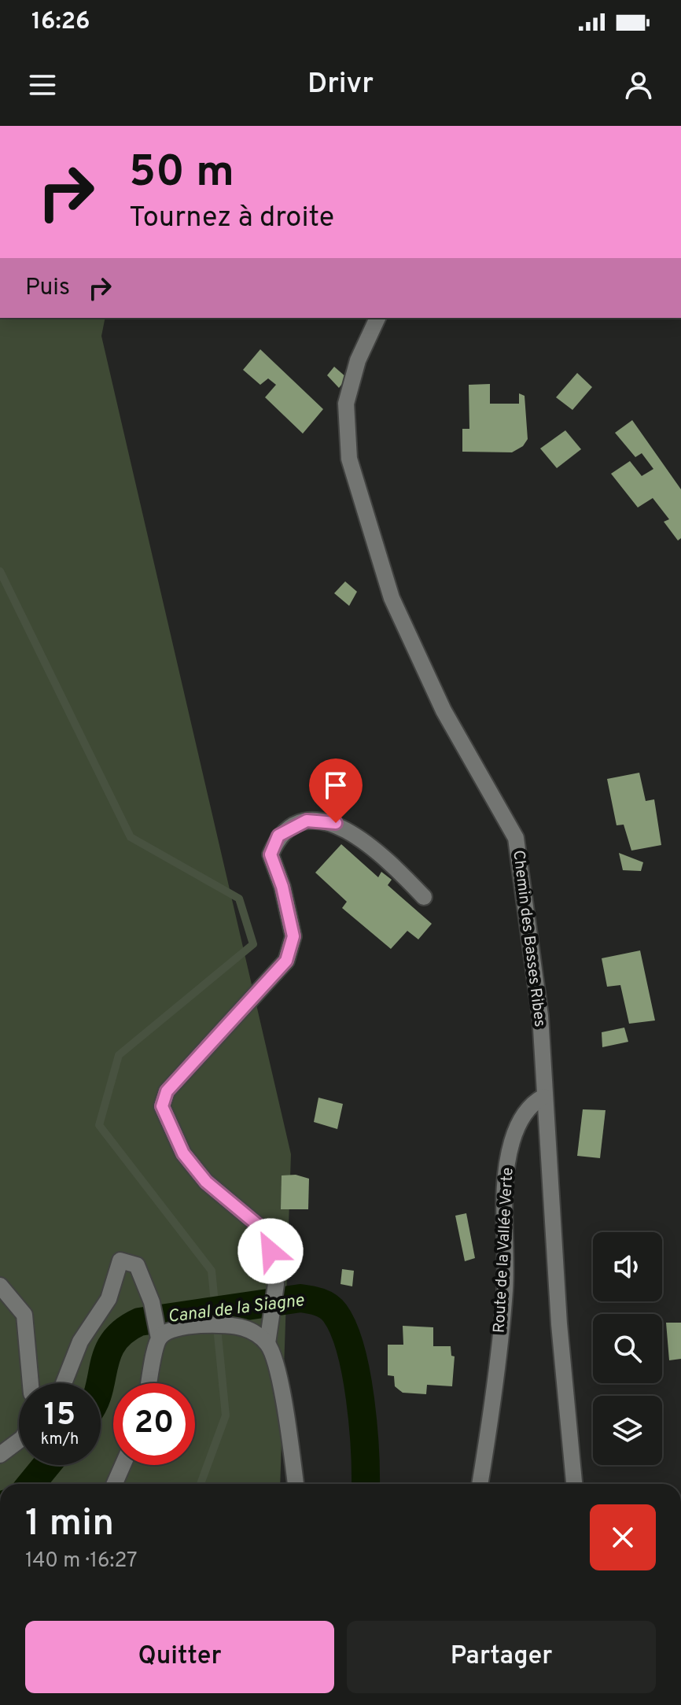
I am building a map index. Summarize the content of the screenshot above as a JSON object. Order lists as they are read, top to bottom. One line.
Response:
{"streets":{"street":["Chemin des Basses Ribes","Route de la Vallée Verte"]},"crossings":[["Chemin des Basses Ribes","Route de la Vallée Verte"]],"water":["Canal de la Siagne"],"page":{"status":"16:26","header":"Drivr","turn":["50 m","Tournez à droite"],"then":"Puis","speed":"15 km/h","limit":"20","heading":["1 min","140 m · 16:27"],"buttons":["Quitter","Partager"]}}
